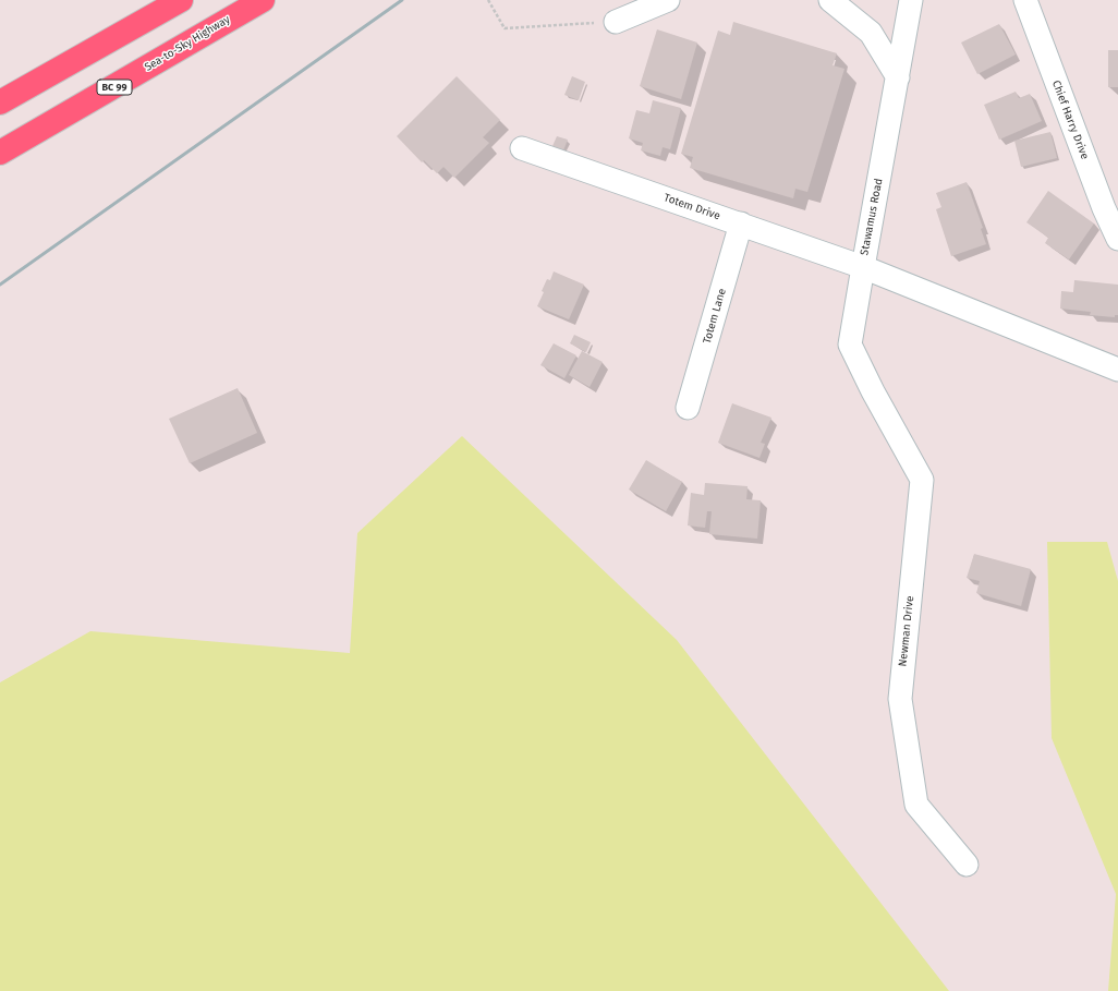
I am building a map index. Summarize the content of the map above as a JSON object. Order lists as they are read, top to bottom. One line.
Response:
{"streets":{"highway":["Sea-to-Sky Highway","BC 99"],"street":["Chief Harry Drive","Totem Drive","Stawamus Road","Totem Lane","Newman Drive"]},"crossings":[["Totem Drive","Stawamus Road"],["Totem Drive","Totem Lane"],["Totem Drive","Newman Drive"],["Stawamus Road","Newman Drive"]]}
